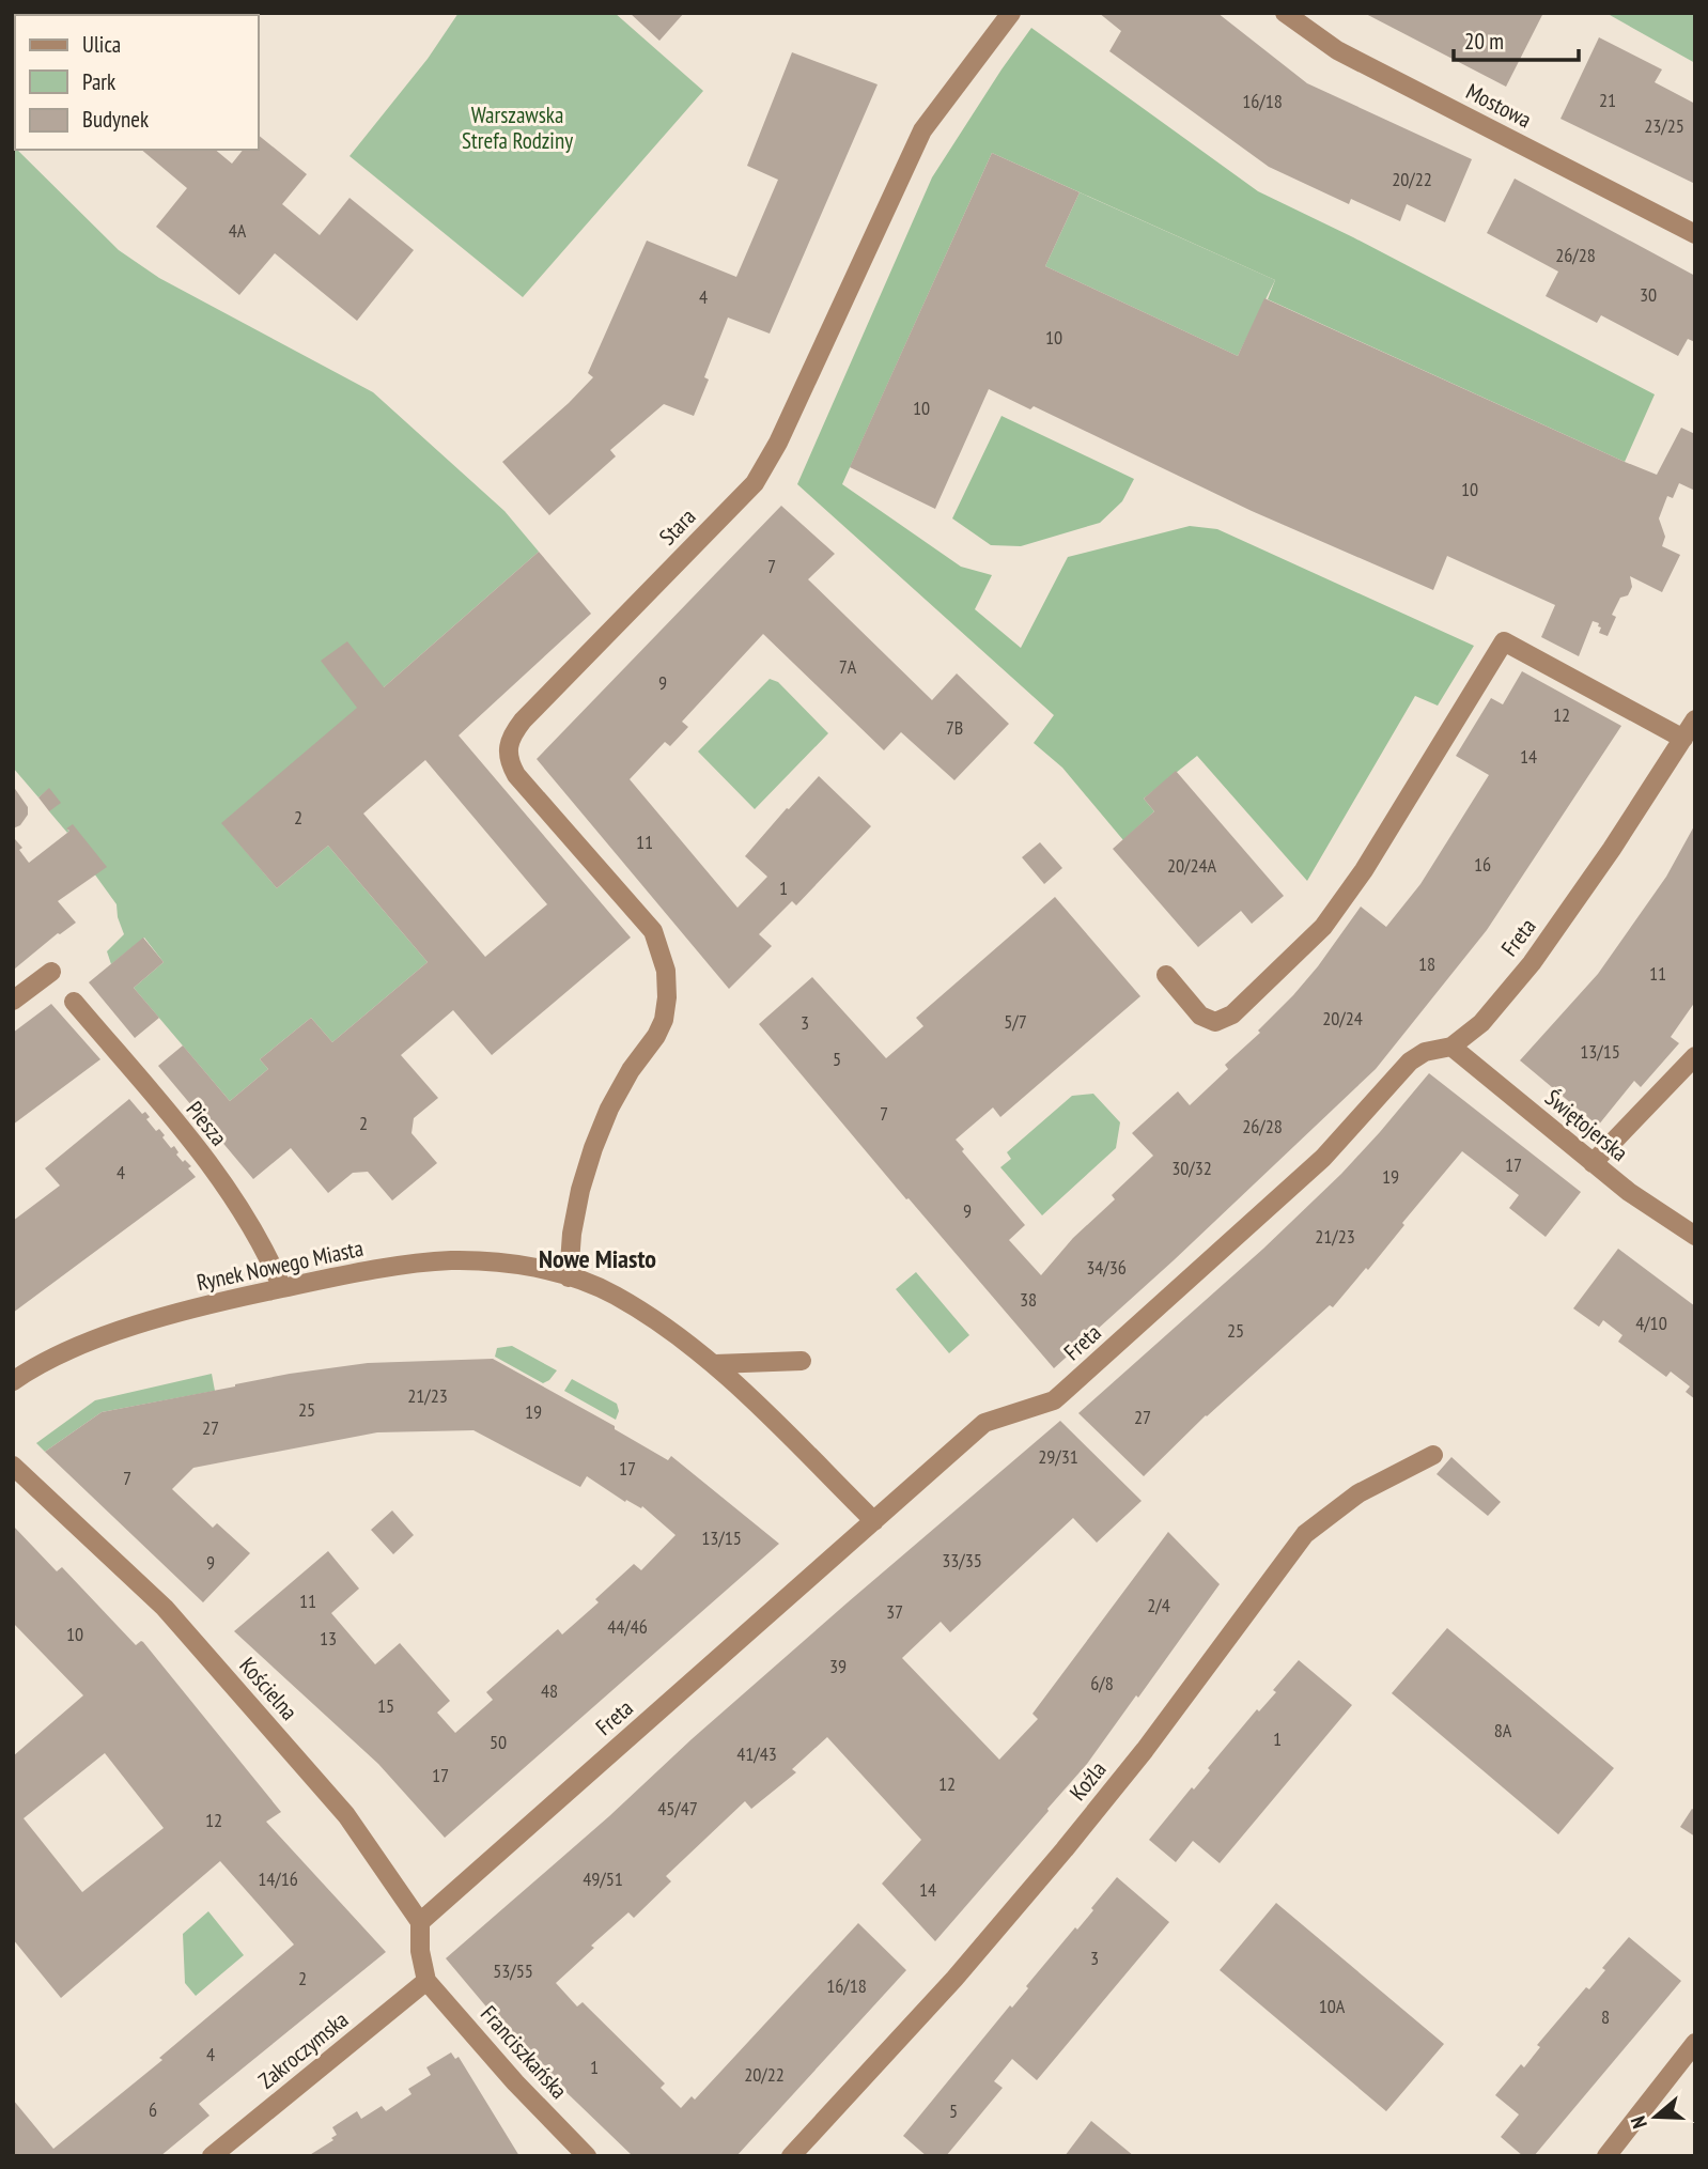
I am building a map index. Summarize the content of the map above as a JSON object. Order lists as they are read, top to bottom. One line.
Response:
{"streets":{"street":["Mostowa","Stara","Freta","Piesza","Świętojerska","Rynek Nowego Miasta","Kościelna","Koźla","Zakroczymska","Franciszkańska"]},"crossings":[["Stara","Rynek Nowego Miasta"],["Freta","Świętojerska"],["Freta","Rynek Nowego Miasta"],["Freta","Kościelna"],["Piesza","Rynek Nowego Miasta"],["Zakroczymska","Franciszkańska"]],"districts":["Nowe Miasto"],"parks":["Warszawska Strefa Rodziny"],"house_numbers":["21","16/18","23/25","20/22","4A","26/28","30","4","10","10","10","7","7A","9","12","7B","14","2","11","16","20/24A","1","18","11","20/24","5/7","3","13/15","5","7","2","26/28","17","30/32","4","19","9","21/23","34/36","38","4/10","25","21/23","25","19","27","27","29/31","17","7","13/15","33/35","9","11","2/4","37","44/46","10","13","39","6/8","48","15","8A","1","50","41/43","17","12","45/47","12","14/16","49/51","14","3","53/55","2","16/18","10A","8","4","1","20/22","6","5"],"legend":["Ulica","Park","Budynek"],"scale_bar":"20 m","north":"left"}
